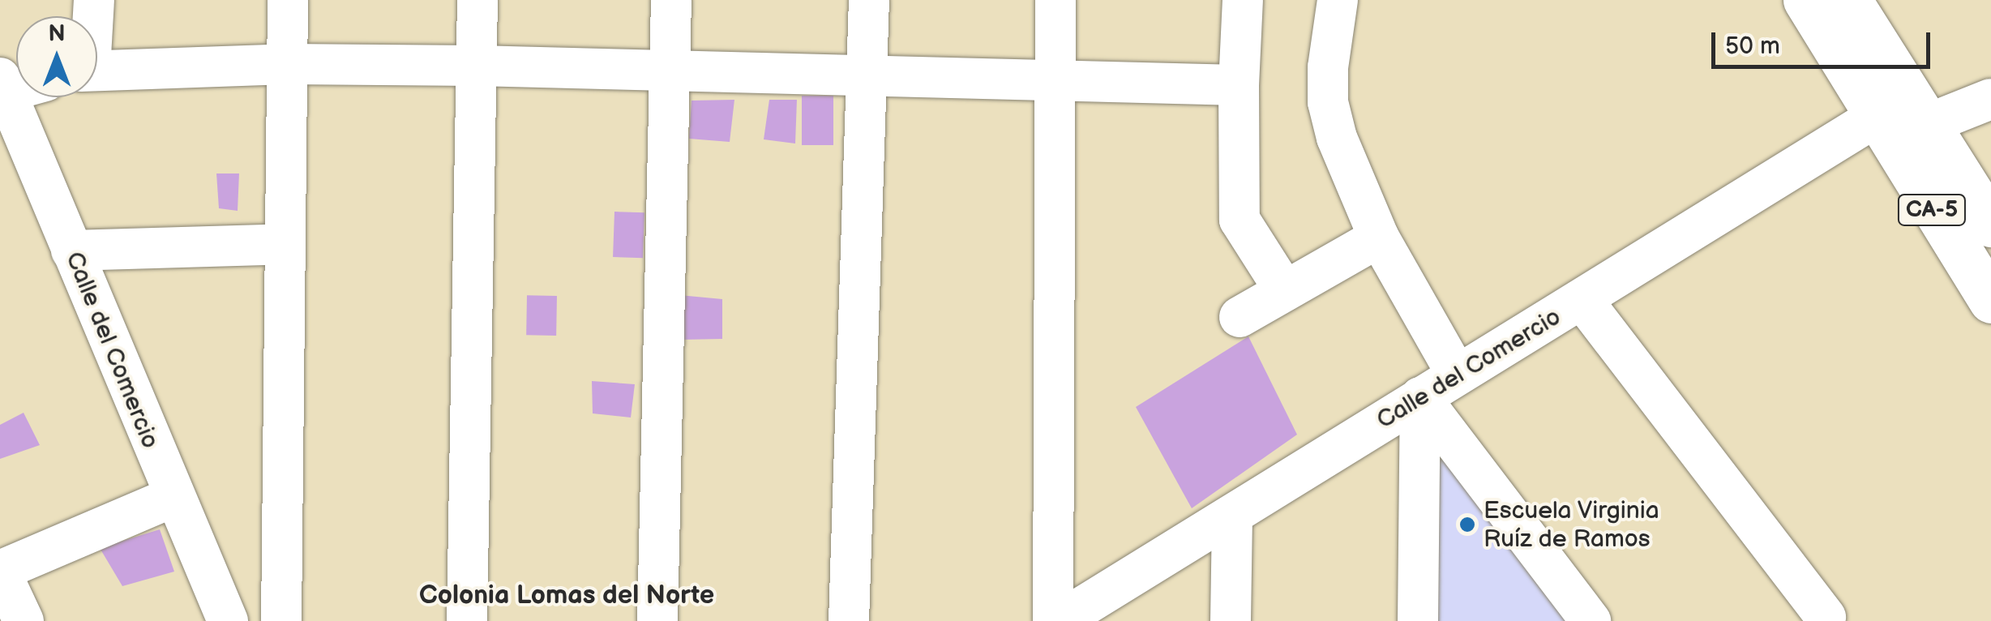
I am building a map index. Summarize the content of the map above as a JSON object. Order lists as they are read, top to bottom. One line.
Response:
{"streets":{"highway":["CA-5"],"street":["Calle del Comercio"]},"crossings":[["CA-5","Calle del Comercio"]],"districts":["Colonia Lomas del Norte"],"places":["Escuela Virginia Ruíz de Ramos"],"scale_bar":"50 m","north":"top"}
